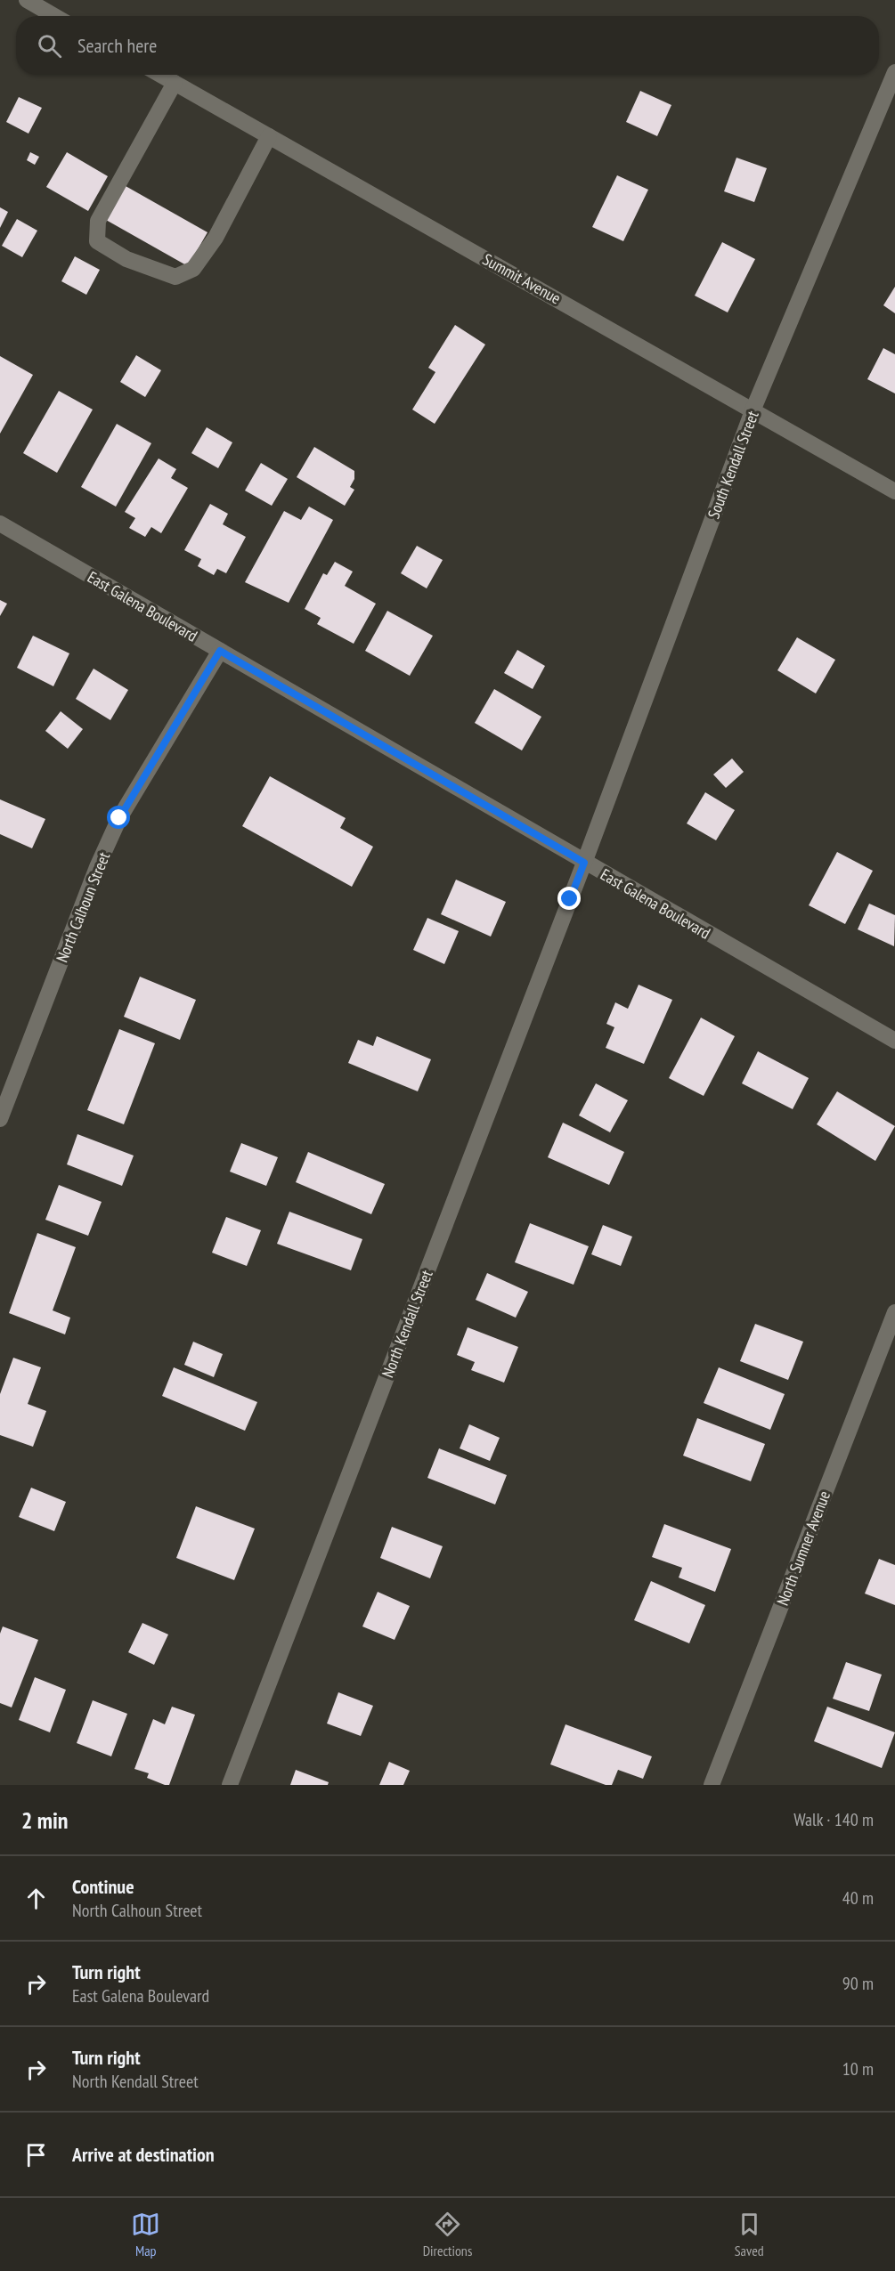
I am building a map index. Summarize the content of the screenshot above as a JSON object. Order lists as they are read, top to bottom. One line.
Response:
{"streets":{"street":["Summit Avenue","South Kendall Street","East Galena Boulevard","North Calhoun Street","North Kendall Street","North Sumner Avenue"]},"crossings":[["Summit Avenue","South Kendall Street"],["South Kendall Street","East Galena Boulevard"],["South Kendall Street","North Kendall Street"],["East Galena Boulevard","North Calhoun Street"],["East Galena Boulevard","North Kendall Street"]],"page":{"search":"Search here","heading":["2 min","Walk · 140 m"],"list":[["Continue","North Calhoun Street","40 m"],["Turn right","East Galena Boulevard","90 m"],["Turn right","North Kendall Street","10 m"],"Arrive at destination"],"nav":["Map","Directions","Saved"]}}
